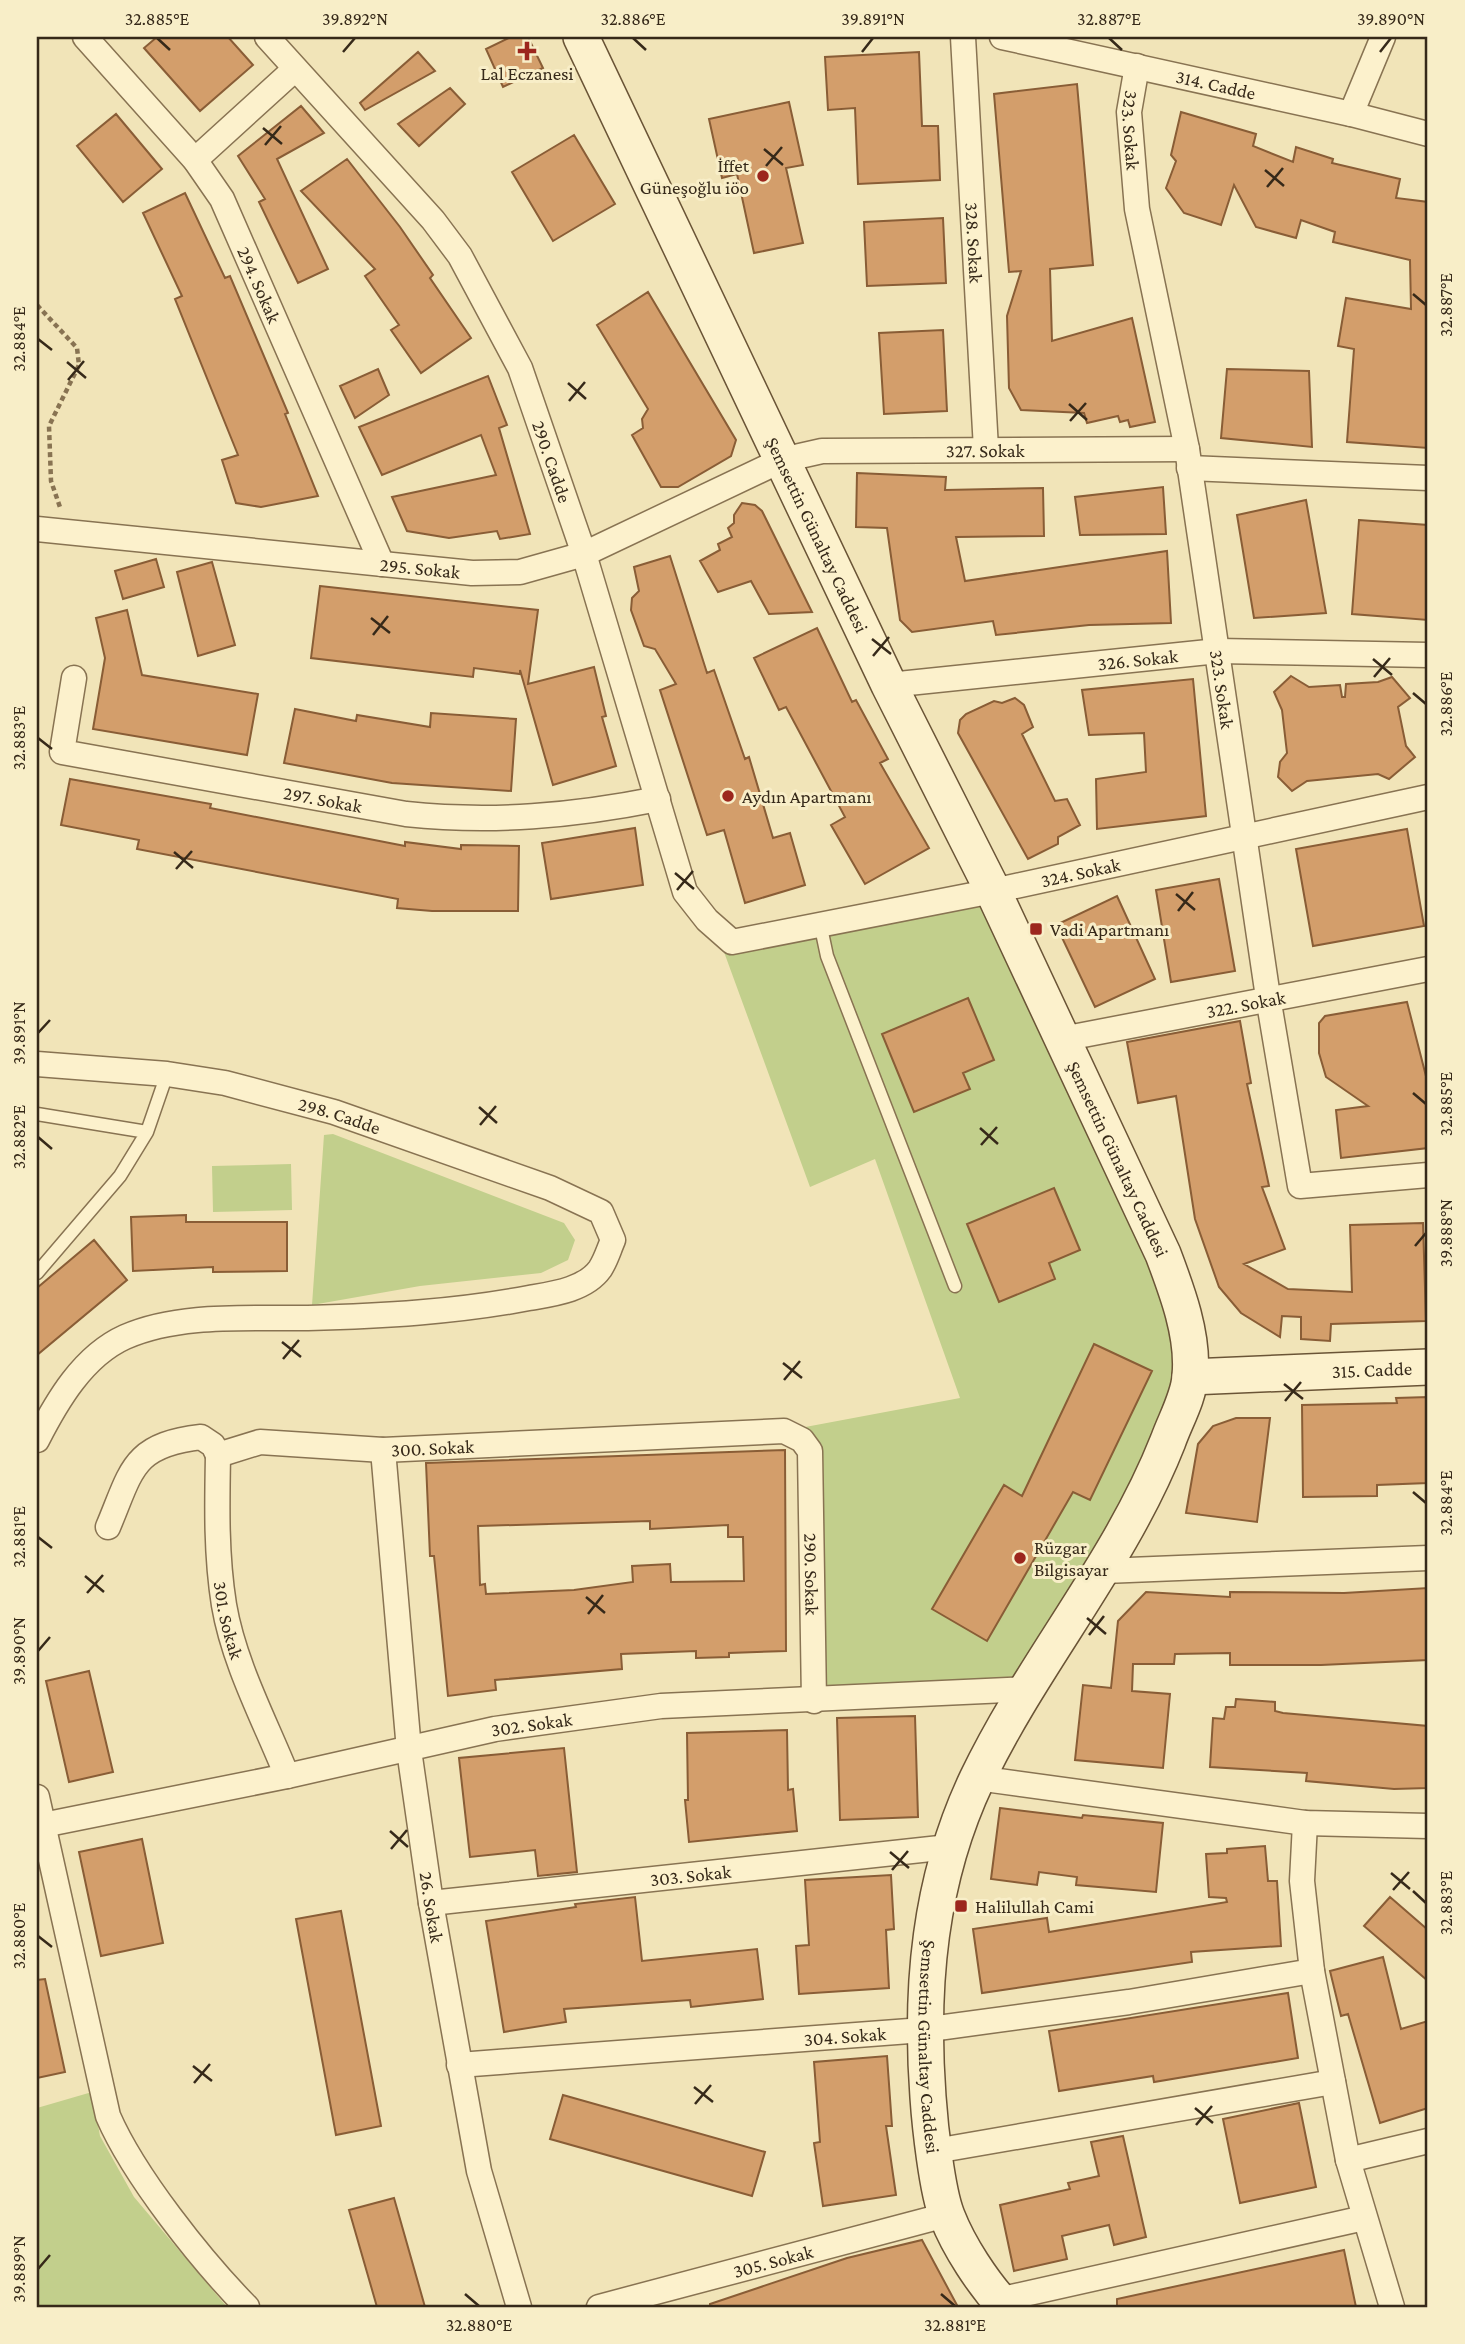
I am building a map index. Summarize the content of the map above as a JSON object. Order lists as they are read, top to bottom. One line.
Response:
{"streets":{"street":["314. Cadde","323. Sokak","328. Sokak","294. Sokak","327. Sokak","290. Cadde","Şemsettin Günaltay Caddesi","295. Sokak","326. Sokak","297. Sokak","324. Sokak","322. Sokak","298. Cadde","315. Cadde","300. Sokak","290. Sokak","301. Sokak","302. Sokak","303. Sokak","26. Sokak","304. Sokak","305. Sokak"]},"crossings":[["314. Cadde","323. Sokak"],["323. Sokak","327. Sokak"],["323. Sokak","326. Sokak"],["323. Sokak","324. Sokak"],["323. Sokak","322. Sokak"],["328. Sokak","327. Sokak"],["294. Sokak","295. Sokak"],["327. Sokak","Şemsettin Günaltay Caddesi"],["327. Sokak","295. Sokak"],["290. Cadde","295. Sokak"],["290. Cadde","297. Sokak"],["290. Cadde","324. Sokak"],["Şemsettin Günaltay Caddesi","295. Sokak"],["Şemsettin Günaltay Caddesi","326. Sokak"],["Şemsettin Günaltay Caddesi","324. Sokak"],["Şemsettin Günaltay Caddesi","322. Sokak"],["Şemsettin Günaltay Caddesi","315. Cadde"],["Şemsettin Günaltay Caddesi","302. Sokak"],["Şemsettin Günaltay Caddesi","303. Sokak"],["Şemsettin Günaltay Caddesi","304. Sokak"],["Şemsettin Günaltay Caddesi","305. Sokak"],["300. Sokak","290. Sokak"],["300. Sokak","301. Sokak"],["300. Sokak","26. Sokak"],["290. Sokak","302. Sokak"],["301. Sokak","302. Sokak"],["302. Sokak","26. Sokak"],["303. Sokak","26. Sokak"],["26. Sokak","304. Sokak"]],"places":{"health":["Lal Eczanesi"],"other":["İffet Güneşoğlu iöo","Aydın Apartmanı","Rüzgar Bilgisayar"],"transit":["Vadi Apartmanı","Halilullah Cami"]},"coordinates":["32.885°E","39.892°N","32.886°E","39.891°N","32.887°E","39.890°N","32.884°E","32.883°E","32.882°E","39.888°N","32.881°E","32.880°E","39.889°N"]}
